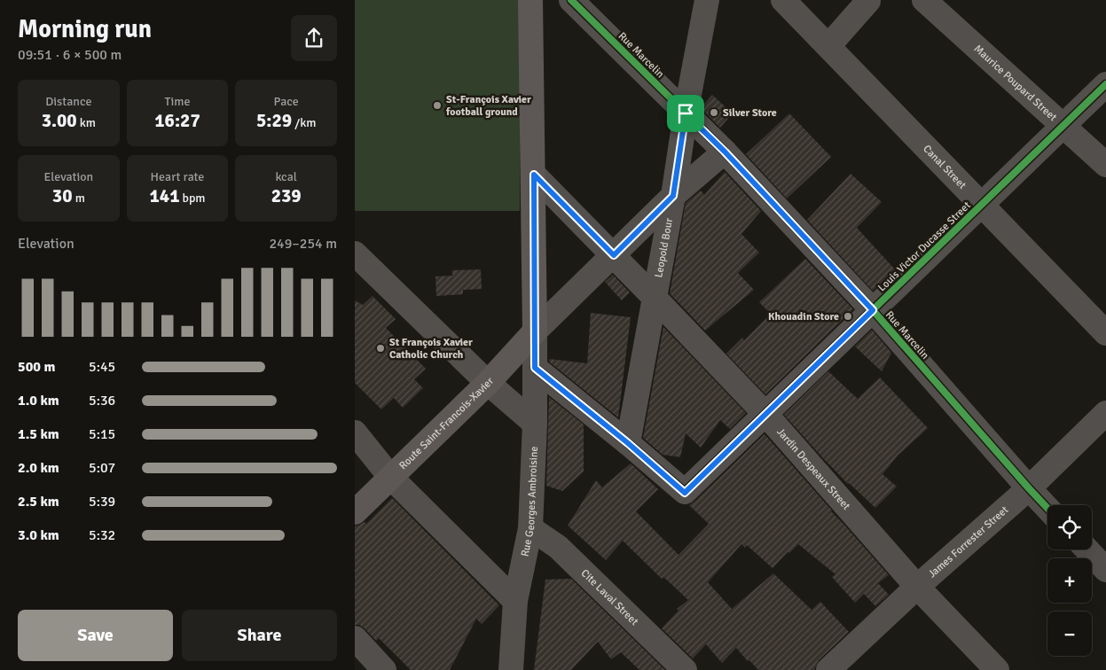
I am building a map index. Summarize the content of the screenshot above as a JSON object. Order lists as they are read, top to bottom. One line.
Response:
{"streets":{"main road":["Route Saint-Francois-Xavier"],"street":["Rue Marcelin","Maurice Poupard Street","Canal Street","Louis Victor Ducasse Street","Leopold Bour","Jardin Despeaux Street","Rue Georges Ambroisine","James Forrester Street","Cite Laval Street"]},"crossings":[["Rue Marcelin","Louis Victor Ducasse Street"],["Rue Marcelin","Leopold Bour"],["Rue Marcelin","James Forrester Street"],["Maurice Poupard Street","Louis Victor Ducasse Street"],["Canal Street","Louis Victor Ducasse Street"],["Louis Victor Ducasse Street","Leopold Bour"],["Louis Victor Ducasse Street","Jardin Despeaux Street"],["Leopold Bour","Jardin Despeaux Street"],["Route Saint-Francois-Xavier","Rue Georges Ambroisine"],["Jardin Despeaux Street","James Forrester Street"],["Rue Georges Ambroisine","Cite Laval Street"]],"places":["St-François Xavier football ground","Silver Store","Khouadin Store","St François Xavier Catholic Church"],"page":{"heading":["Morning run","09:51 · 6 × 500 m"],"stats":[["Distance","3.00 km"],["Time","16:27"],["Pace","5:29 /km"],["Elevation","30 m"],["Heart rate","141 bpm"],["kcal","239"]],"chart":["Elevation","249–254 m"],"list":[{"name":"500 m","note":"5:45"},{"name":"1.0 km","note":"5:36"},{"name":"1.5 km","note":"5:15"},{"name":"2.0 km","note":"5:07"},{"name":"2.5 km","note":"5:39"},{"name":"3.0 km","note":"5:32"}],"map_buttons":["+","−"],"buttons":["Save","Share"]}}
